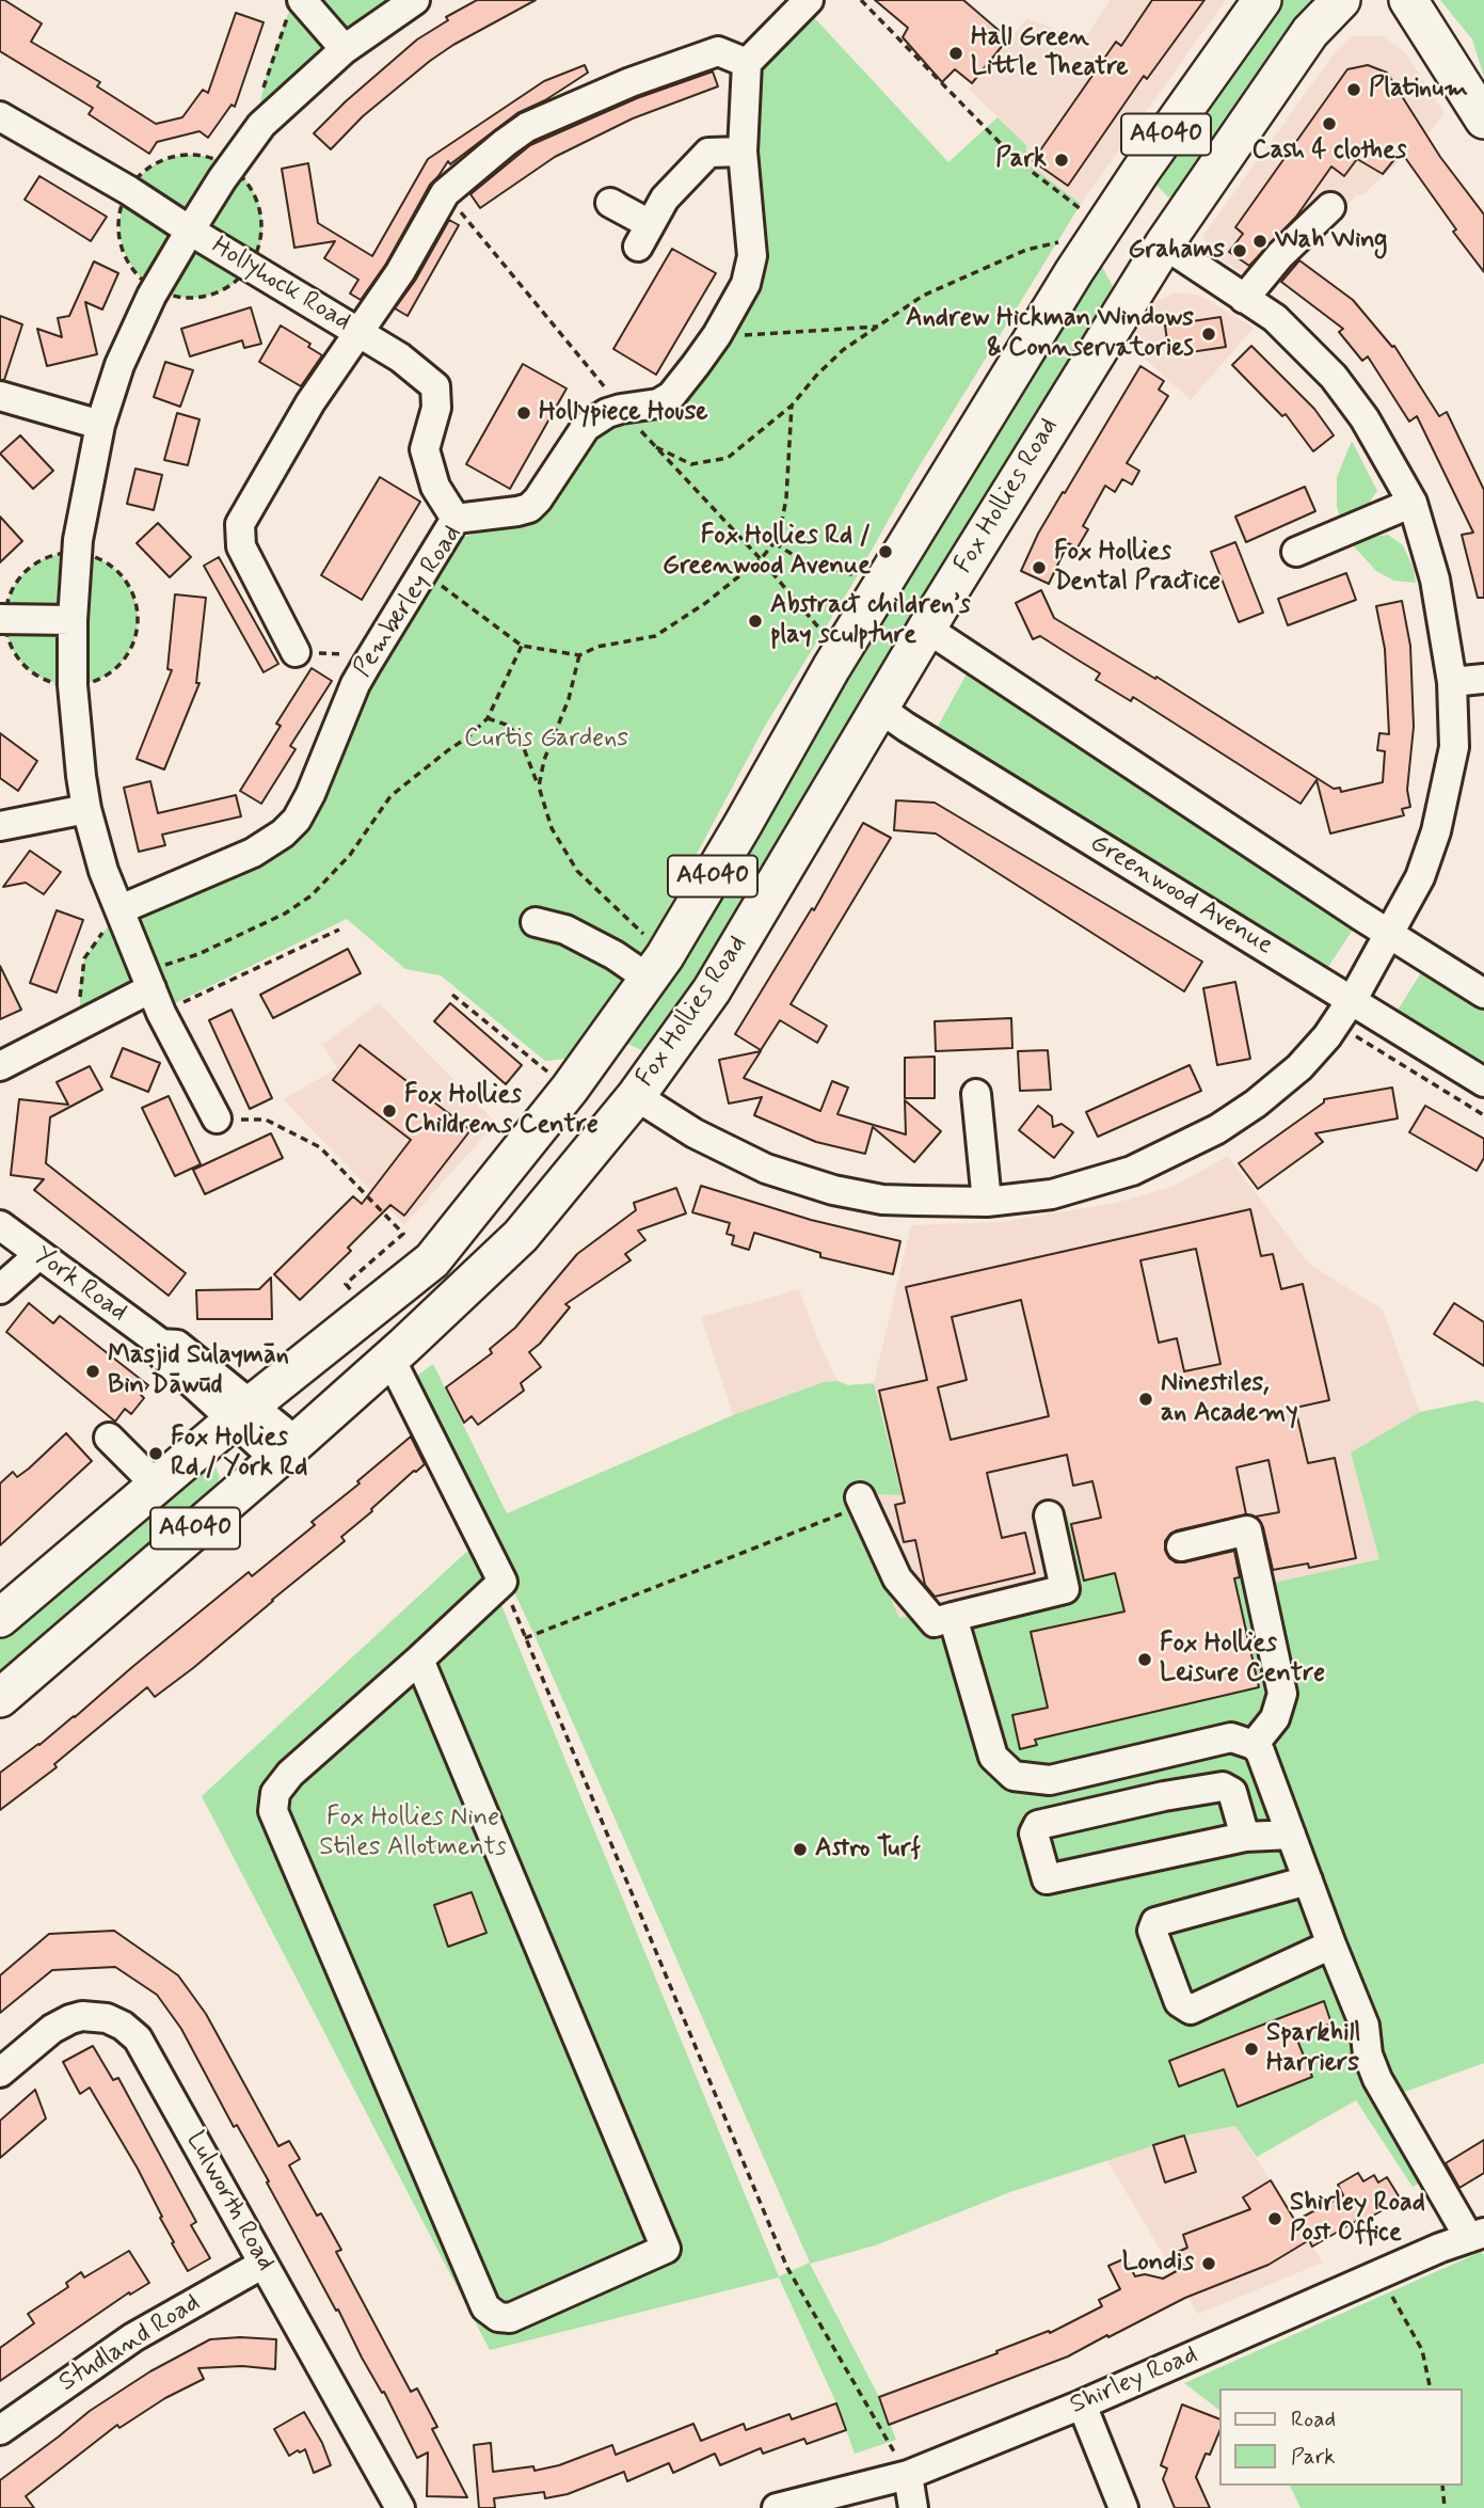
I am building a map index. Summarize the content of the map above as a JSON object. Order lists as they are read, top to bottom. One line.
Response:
{"streets":{"main road":["A4040","Fox Hollies Road"],"street":["Hollyhock Road","Pemberley Road","Greenwood Avenue","York Road","Lulworth Road","Studland Road","Shirley Road"]},"crossings":[["Hollyhock Road","Pemberley Road"],["Fox Hollies Road","Greenwood Avenue"],["Fox Hollies Road","York Road"],["Lulworth Road","Studland Road"]],"parks":["Curtis Gardens","Fox Hollies Nine Stiles Allotments"],"places":["Hall Green Little Theatre","Platinum","Cash 4 clothes","Park","Wah Wing","Grahams","Andrew Hickman Windows & Connservatories","Hollypiece House","Fox Hollies Rd / Greenwood Avenue","Fox Hollies Dental Practice","Abstract children’s play sculpture","Fox Hollies Childrens Centre","Masjid Sulaymān Bin Dāwūd","Ninestiles, an Academy","Fox Hollies Rd / York Rd","Fox Hollies Leisure Centre","Astro Turf","Sparkhill Harriers","Shirley Road Post Office","Londis"],"legend":["Road","Park"]}
